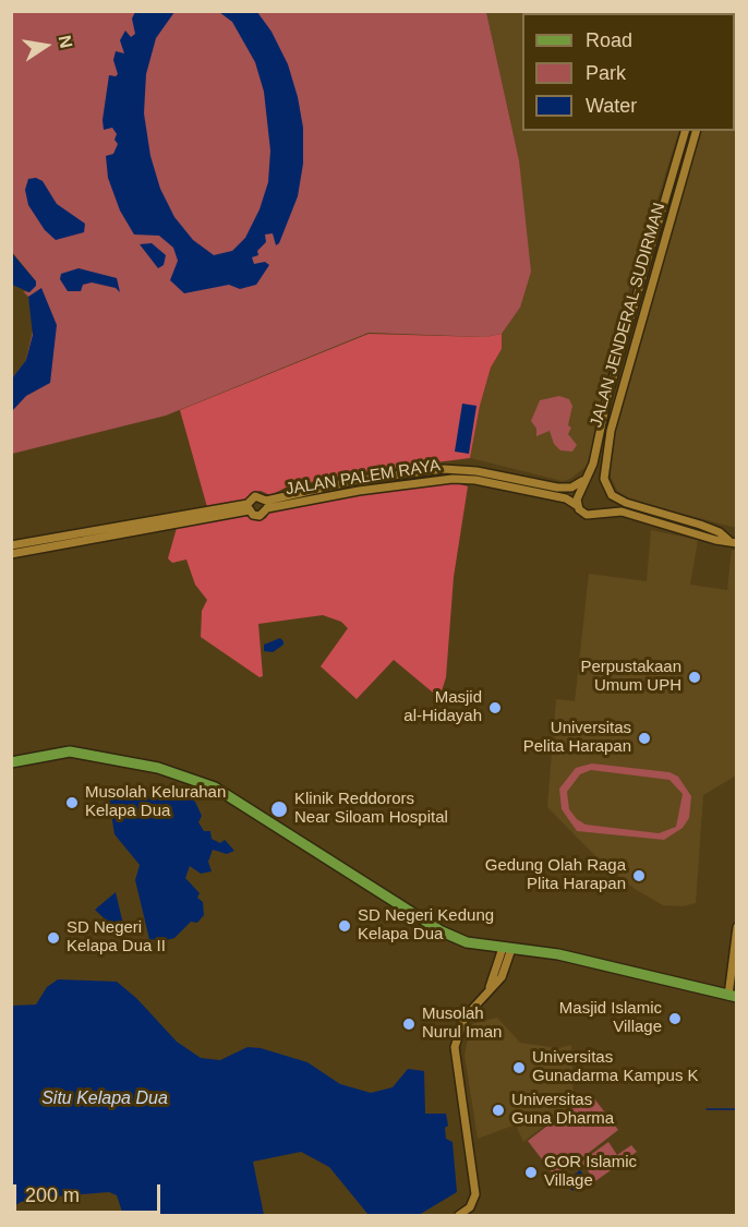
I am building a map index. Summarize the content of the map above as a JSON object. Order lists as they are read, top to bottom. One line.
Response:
{"streets":{"street":["JALAN JENDERAL SUDIRMAN","JALAN PALEM RAYA"]},"crossings":[["JALAN JENDERAL SUDIRMAN","JALAN PALEM RAYA"]],"water":["Situ Kelapa Dua"],"places":["Perpustakaan Umum UPH","Masjid al-Hidayah","Universitas Pelita Harapan","Musolah Kelurahan Kelapa Dua","Klinik Reddorors Near Siloam Hospital","Gedung Olah Raga Plita Harapan","SD Negeri Kedung Kelapa Dua","SD Negeri Kelapa Dua II","Masjid Islamic Village","Musolah Nurul Iman","Universitas Gunadarma Kampus K","Universitas Guna Dharma","GOR Islamic Village"],"legend":["Road","Park","Water"],"scale_bar":"200 m","north":"right"}
